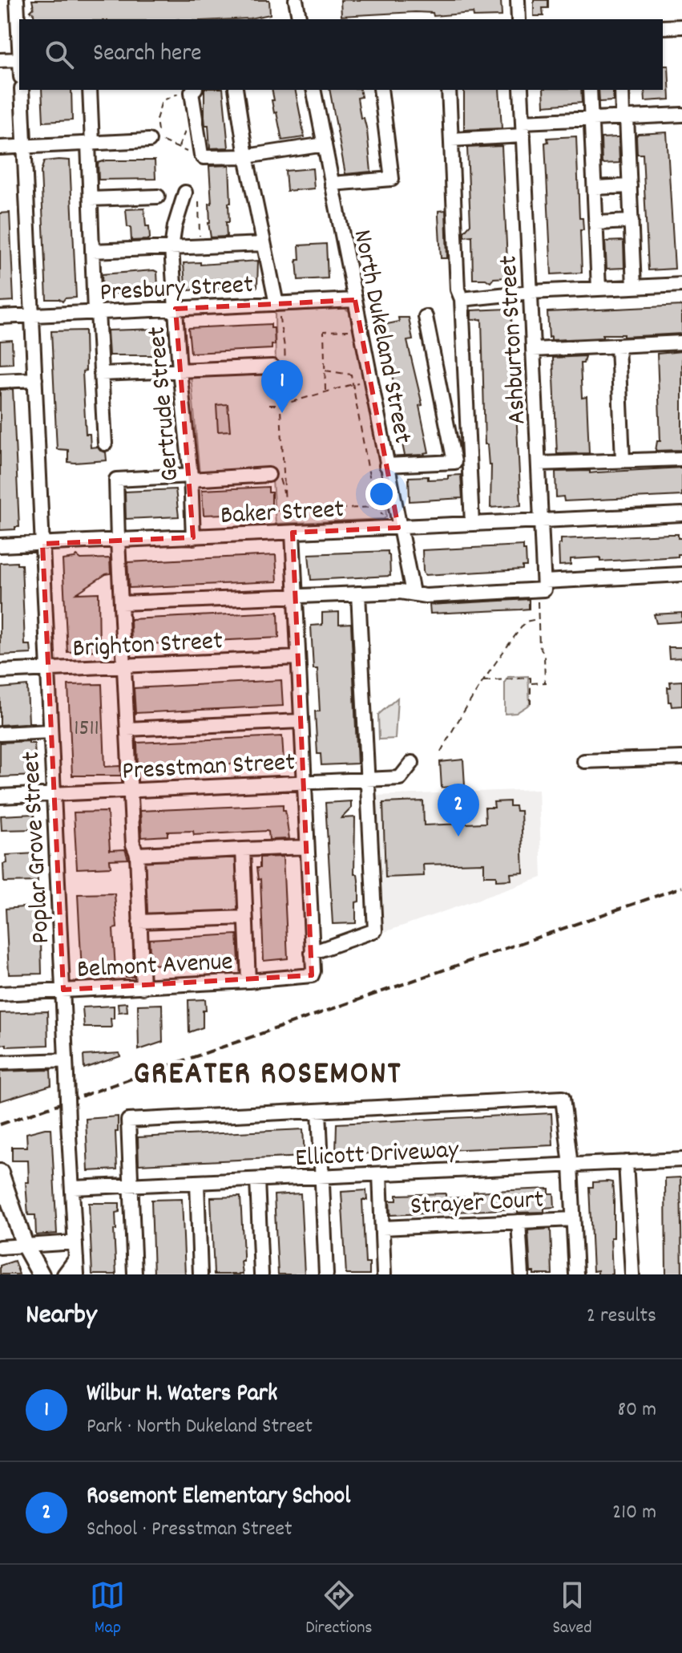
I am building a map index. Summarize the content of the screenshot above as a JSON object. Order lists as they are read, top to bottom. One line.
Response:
{"streets":{"street":["Presbury Street","North Dukeland Street","Ashburton Street","Gertrude Street","Baker Street","Brighton Street","Presstman Street","Poplar Grove Street","Belmont Avenue","Ellicott Driveway","Strayer Court"]},"crossings":[["Presbury Street","North Dukeland Street"],["Presbury Street","Gertrude Street"],["Presbury Street","Poplar Grove Street"],["North Dukeland Street","Baker Street"],["Ashburton Street","Baker Street"],["Gertrude Street","Baker Street"],["Baker Street","Poplar Grove Street"],["Brighton Street","Poplar Grove Street"],["Presstman Street","Poplar Grove Street"],["Poplar Grove Street","Belmont Avenue"],["Poplar Grove Street","Ellicott Driveway"]],"districts":["GREATER ROSEMONT"],"house_numbers":["1511"],"page":{"search":"Search here","pins":["1","2"],"heading":["Nearby","2 results"],"list":[{"mark":"1","name":"Wilbur H. Waters Park","note":"Park · North Dukeland Street","value":"80 m"},{"mark":"2","name":"Rosemont Elementary School","note":"School · Presstman Street","value":"210 m"}],"nav":["Map","Directions","Saved"]}}
